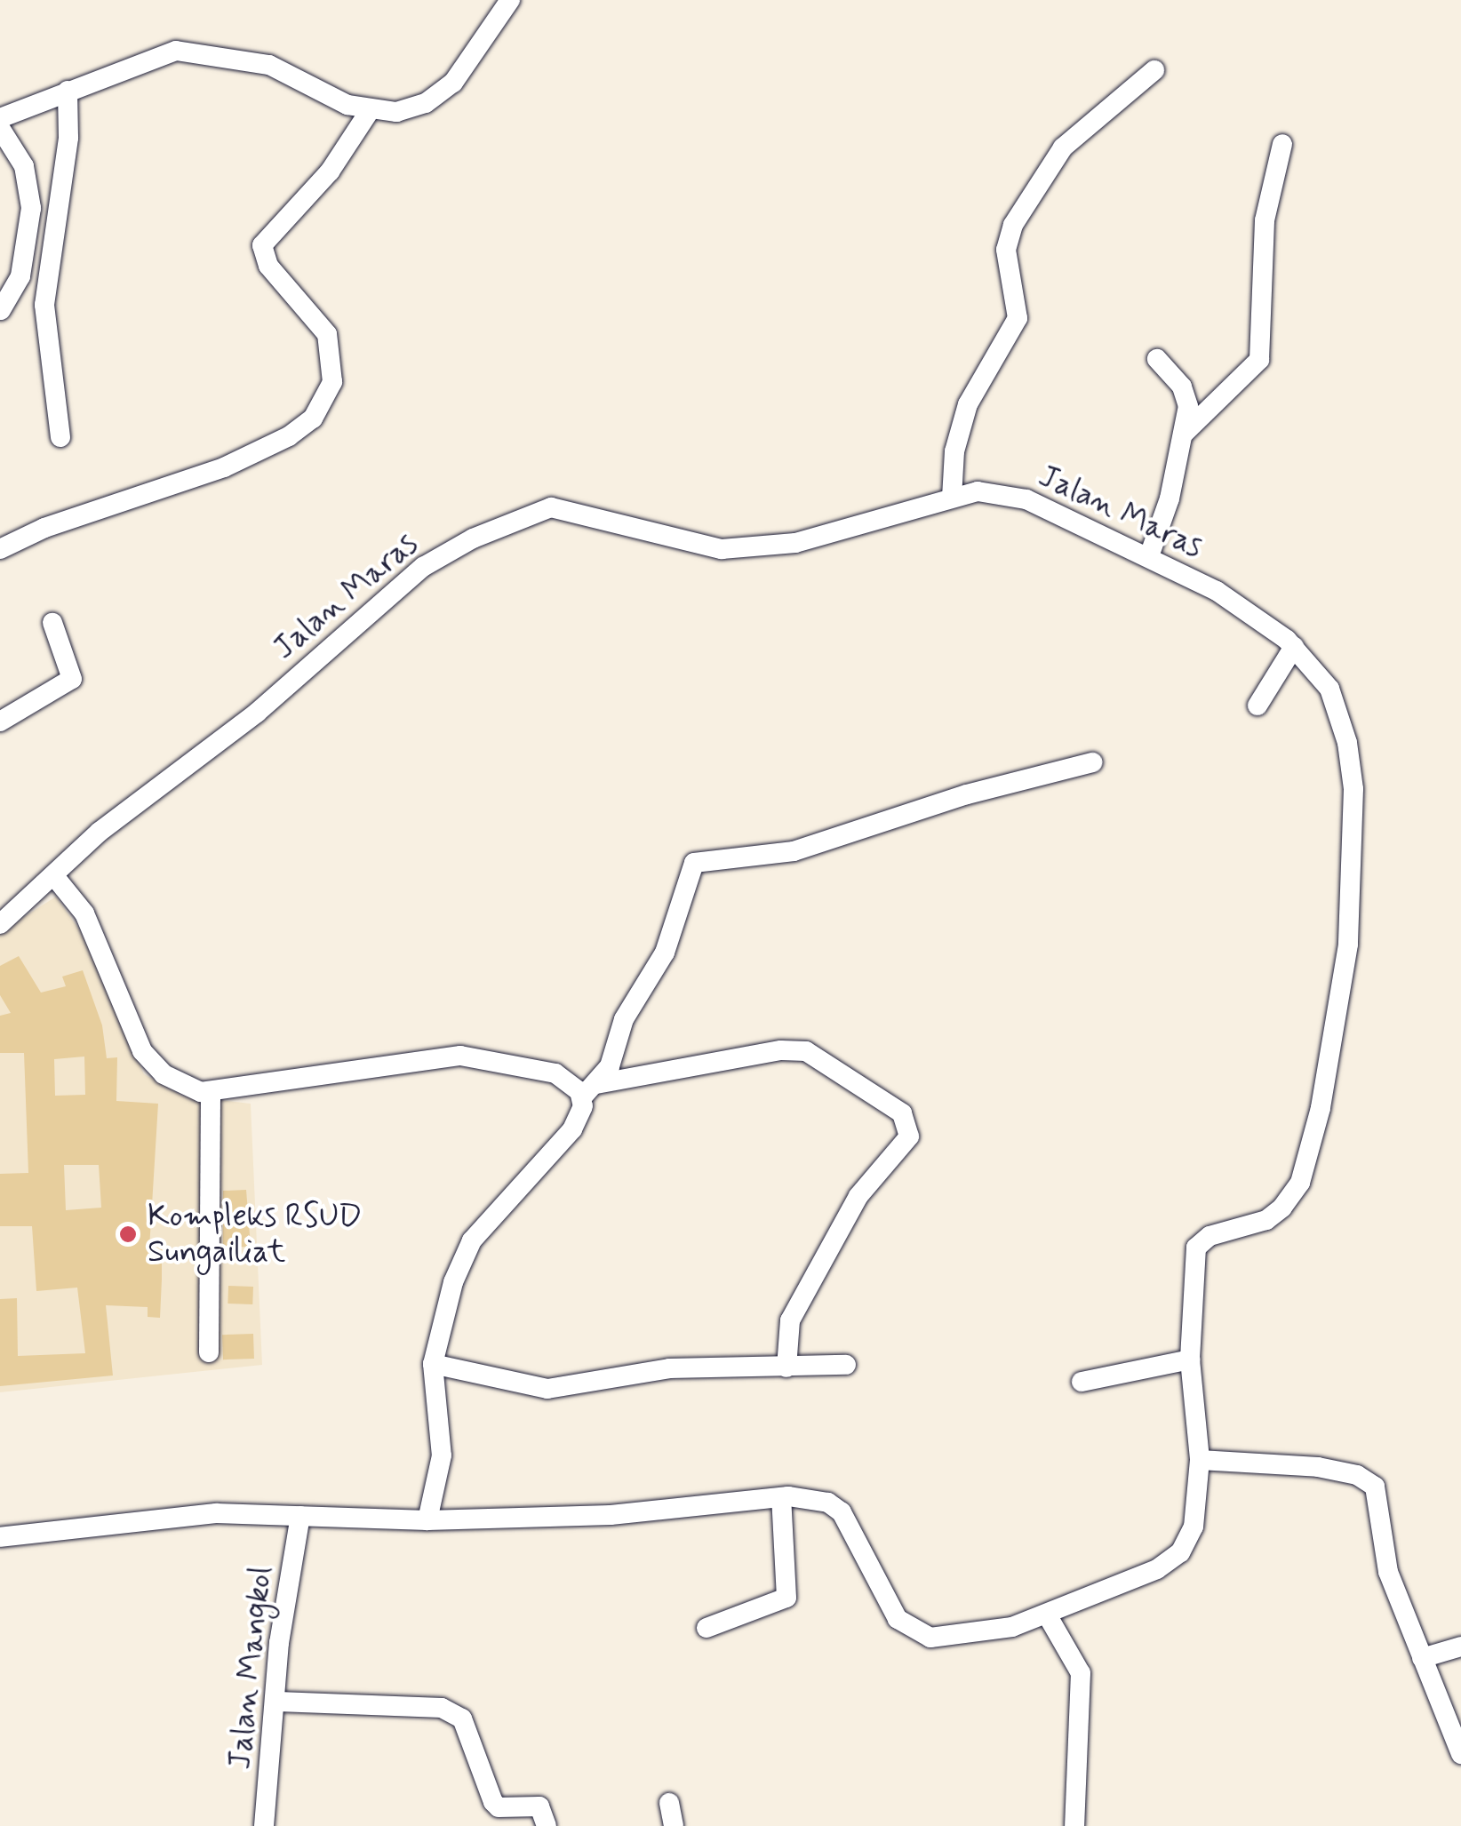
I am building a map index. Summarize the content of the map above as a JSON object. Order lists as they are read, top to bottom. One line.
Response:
{"streets":{"street":["Jalan Maras","Jalan Mangkol"]},"places":["Kompleks RSUD Sungailiat"]}
